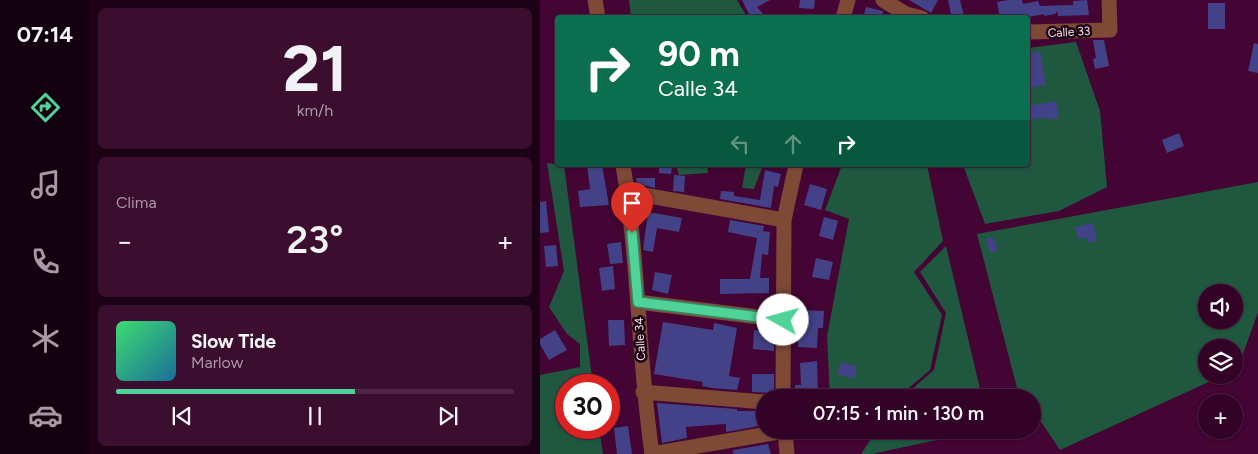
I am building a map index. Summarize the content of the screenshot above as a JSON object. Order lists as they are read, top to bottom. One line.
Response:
{"streets":{"street":["Calle 33","Calle 34"]},"page":{"tabs":"07:14","tile":[["21","km/h"],"Clima"],"turn":["90 m","Calle 34"],"heat":["−","23°","+"],"map_buttons":"+","song":["Slow Tide","Marlow"],"limit":"30","trip":"07:15 · 1 min · 130 m"}}
